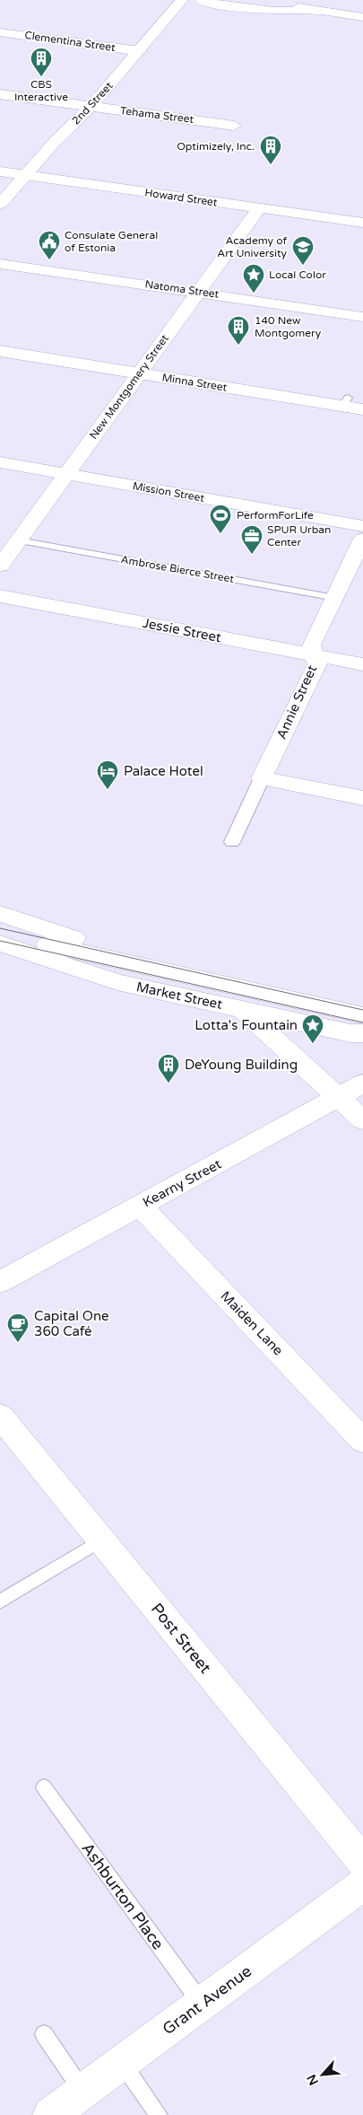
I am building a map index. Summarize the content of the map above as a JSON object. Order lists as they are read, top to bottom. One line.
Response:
{"streets":{"street":["Clementina Street","2nd Street","Tehama Street","Howard Street","Natoma Street","Minna Street","New Montgomery Street","Mission Street","Jessie Street","Annie Street","Market Street","Kearny Street","Maiden Lane","Post Street","Grant Avenue"],"lane":["Ambrose Bierce Street","Ashburton Place"]},"crossings":[["Clementina Street","2nd Street"],["2nd Street","Tehama Street"],["2nd Street","Howard Street"],["Howard Street","New Montgomery Street"],["Natoma Street","New Montgomery Street"],["Minna Street","New Montgomery Street"],["New Montgomery Street","Mission Street"],["New Montgomery Street","Ambrose Bierce Street"],["Ambrose Bierce Street","Annie Street"],["Jessie Street","Annie Street"],["Kearny Street","Maiden Lane"],["Ashburton Place","Grant Avenue"]],"places":{"building":["CBS Interactive","Optimizely, Inc.","140 New Montgomery","DeYoung Building"],"public building":["Consulate General of Estonia"],"school or university":["Academy of Art University"],"place":["Local Color","Lotta's Fountain"],"sports":["PerformForLife"],"office":["SPUR Urban Center"],"hotel":["Palace Hotel"],"cafe":["Capital One 360 Café"]},"north":"bottom left"}
